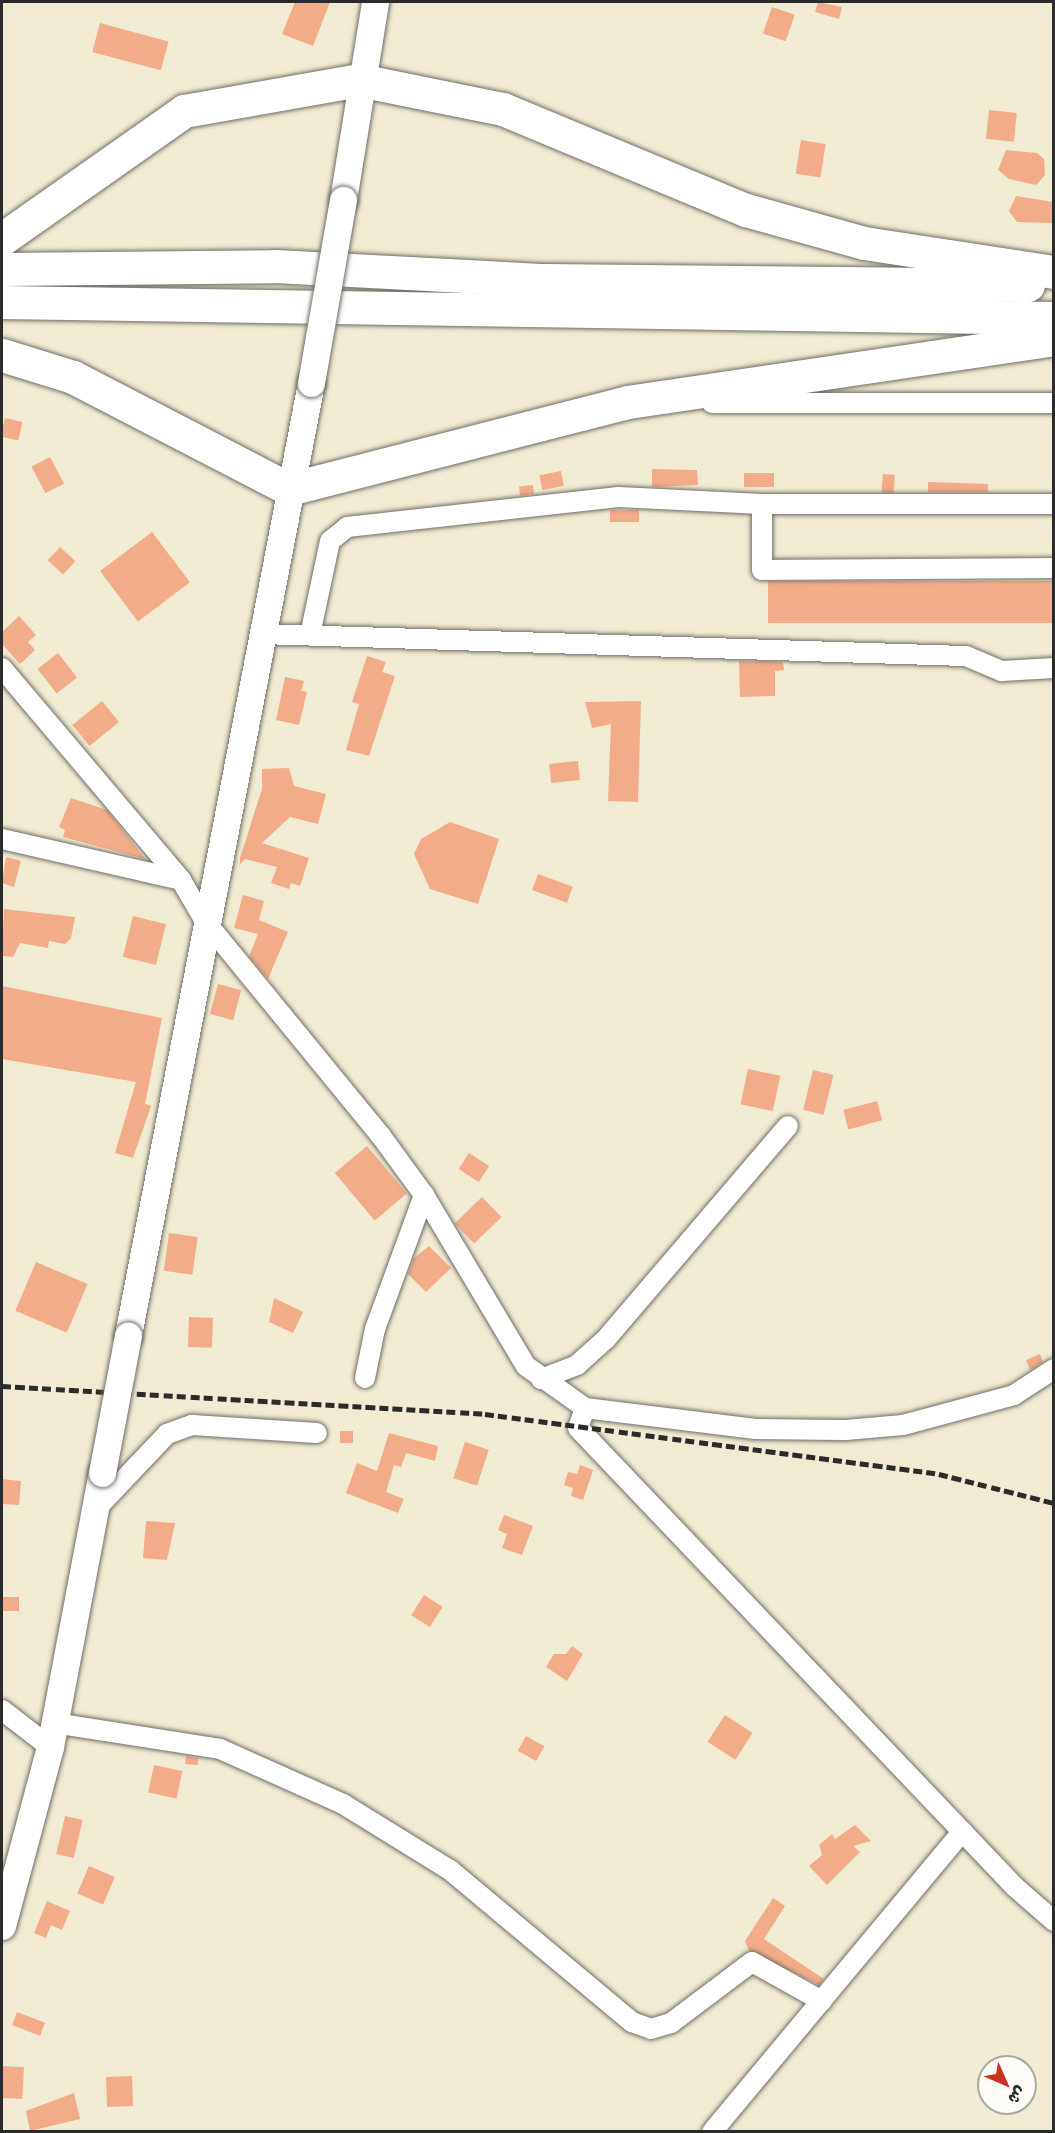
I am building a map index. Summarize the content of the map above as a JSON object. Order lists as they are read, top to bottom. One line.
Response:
{"north":"bottom right"}
